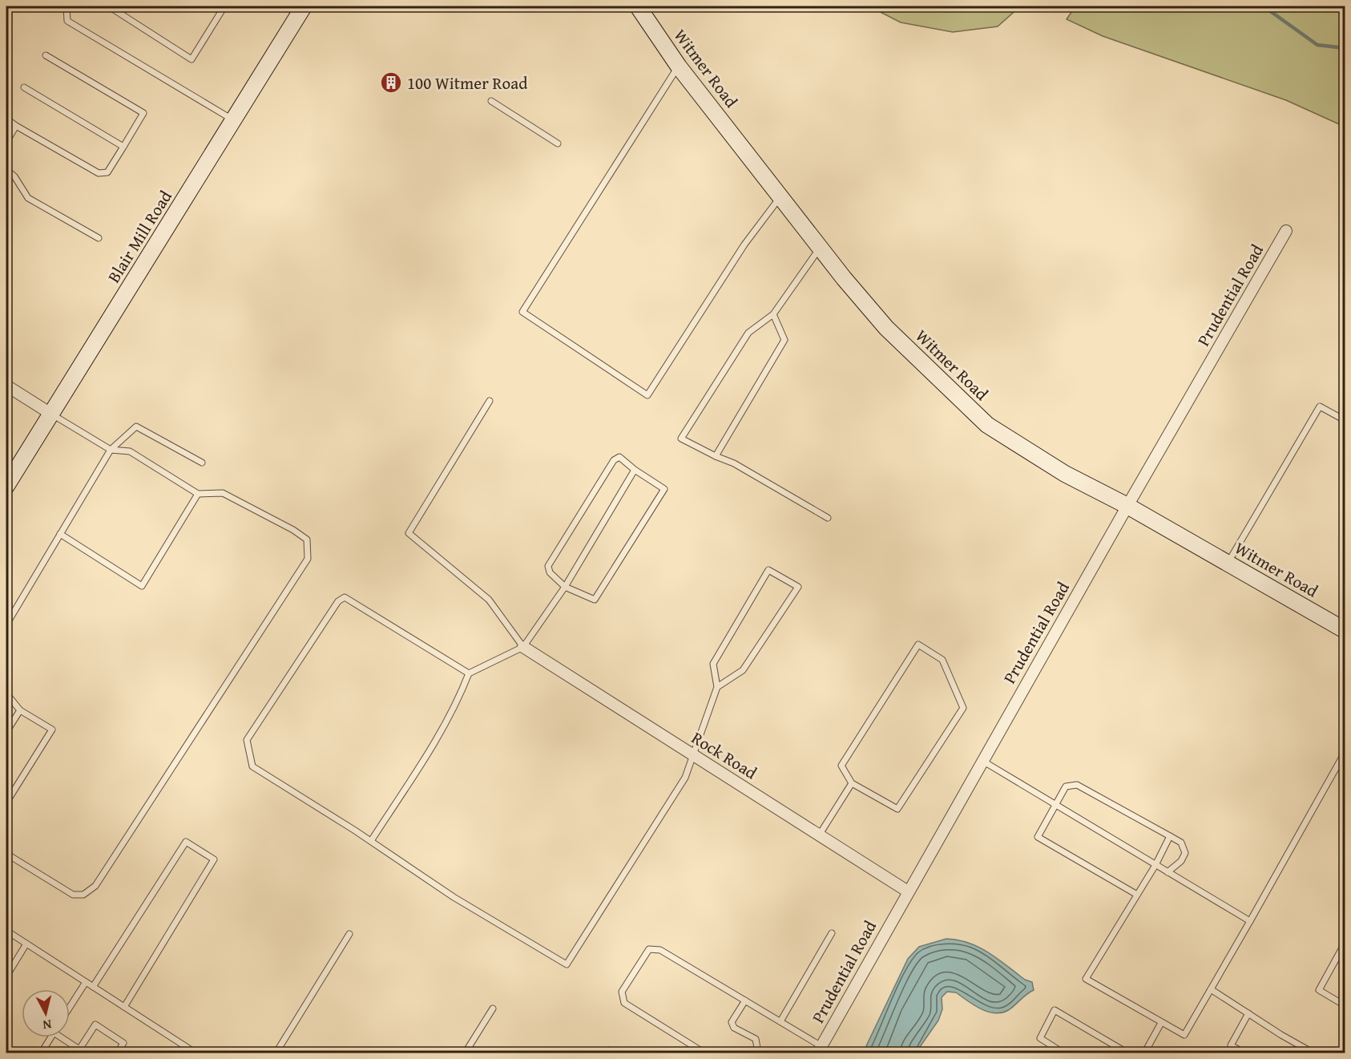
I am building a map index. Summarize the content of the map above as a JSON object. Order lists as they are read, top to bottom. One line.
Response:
{"streets":{"street":["Witmer Road","Blair Mill Road","Prudential Road","Rock Road"]},"crossings":[["Witmer Road","Prudential Road"],["Prudential Road","Rock Road"]],"places":{"building":["100 Witmer Road"]},"north":"bottom"}
